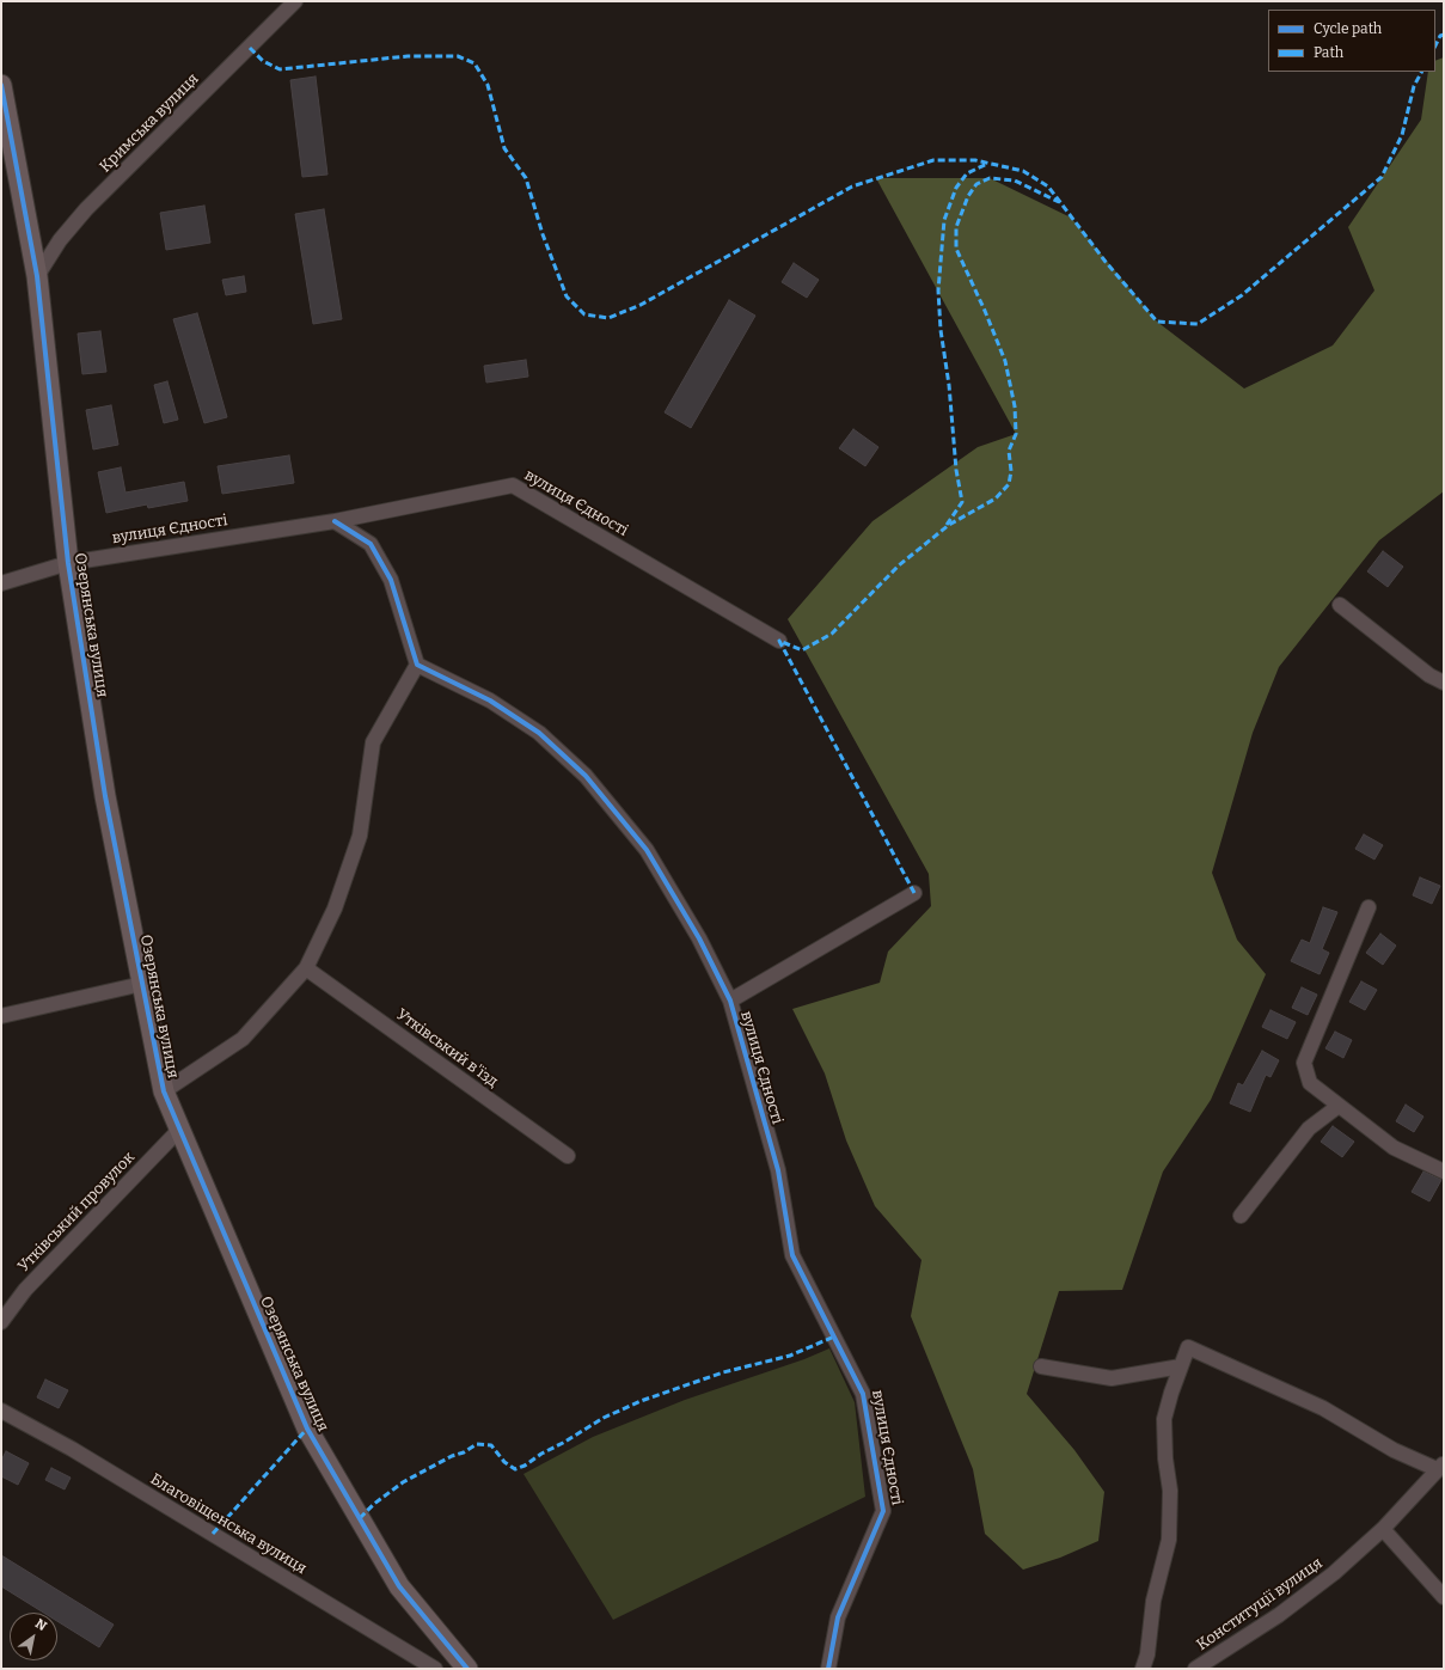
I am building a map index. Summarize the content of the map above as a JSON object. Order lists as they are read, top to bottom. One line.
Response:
{"streets":{"street":["Кримська вулиця","вулиця Єдності","Озерянська вулиця","Утківський в'їзд","Утківський провулок","Благовіщенська вулиця","Конституції вулиця"]},"crossings":[["Кримська вулиця","Озерянська вулиця"],["вулиця Єдності","Озерянська вулиця"],["Озерянська вулиця","Утківський провулок"]],"legend":["Cycle path","Path"],"north":"top right"}
